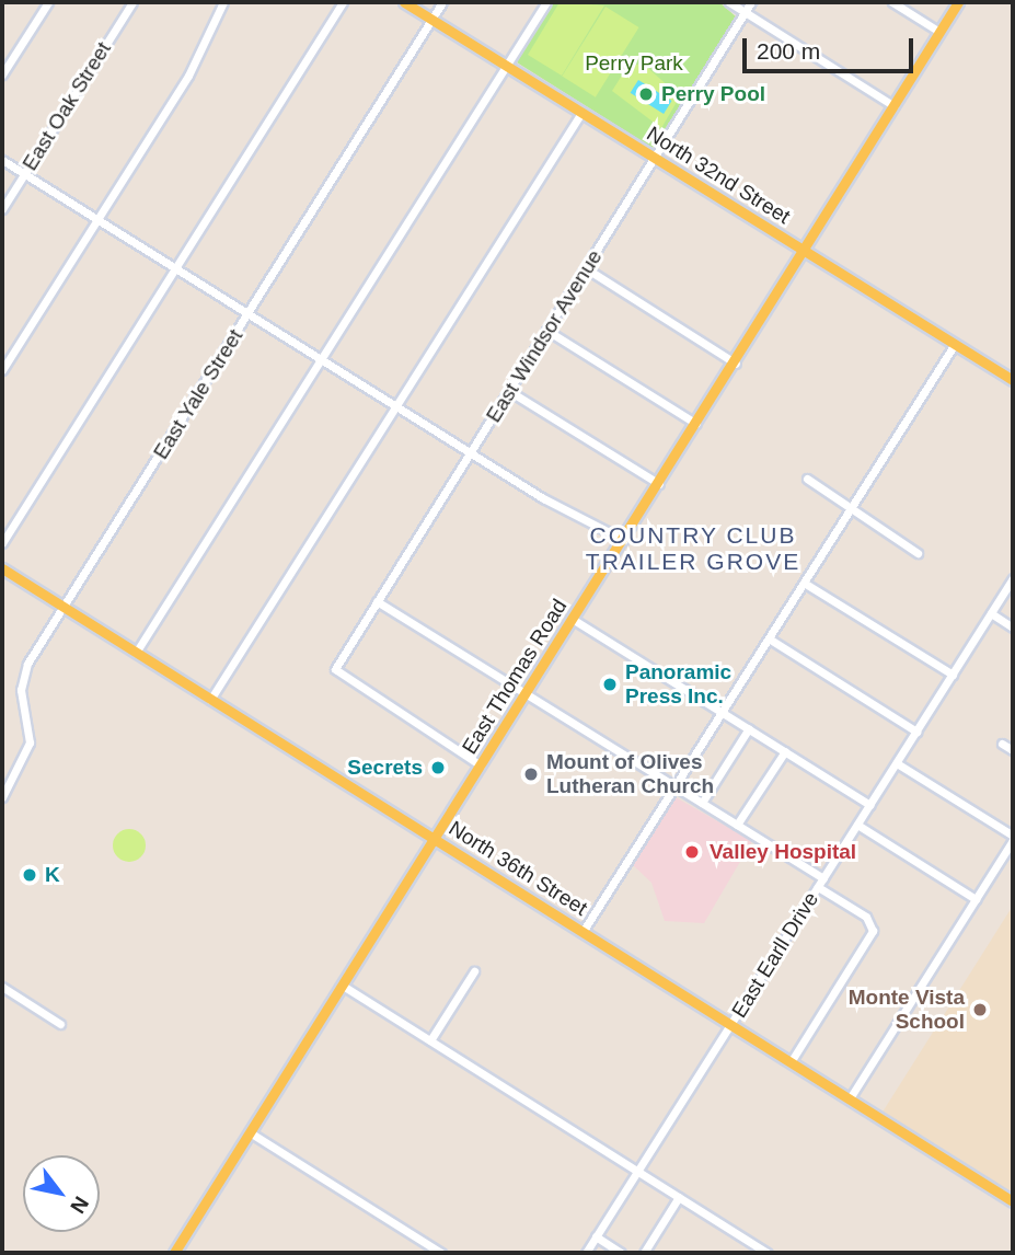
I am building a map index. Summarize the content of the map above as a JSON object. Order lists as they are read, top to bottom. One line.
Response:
{"streets":{"main road":["North 32nd Street","East Thomas Road","North 36th Street"],"street":["East Oak Street","East Windsor Avenue","East Yale Street","East Earll Drive"]},"crossings":[["North 32nd Street","East Windsor Avenue"],["North 32nd Street","East Yale Street"],["North 32nd Street","East Thomas Road"],["East Windsor Avenue","East Thomas Road"],["East Yale Street","North 36th Street"],["East Thomas Road","North 36th Street"],["North 36th Street","East Earll Drive"]],"districts":["COUNTRY CLUB TRAILER GROVE"],"parks":["Perry Park"],"places":["Perry Pool","Panoramic Press Inc.","Secrets","Mount of Olives Lutheran Church","Valley Hospital","K","Monte Vista School"],"scale_bar":"200 m","north":"bottom right"}
